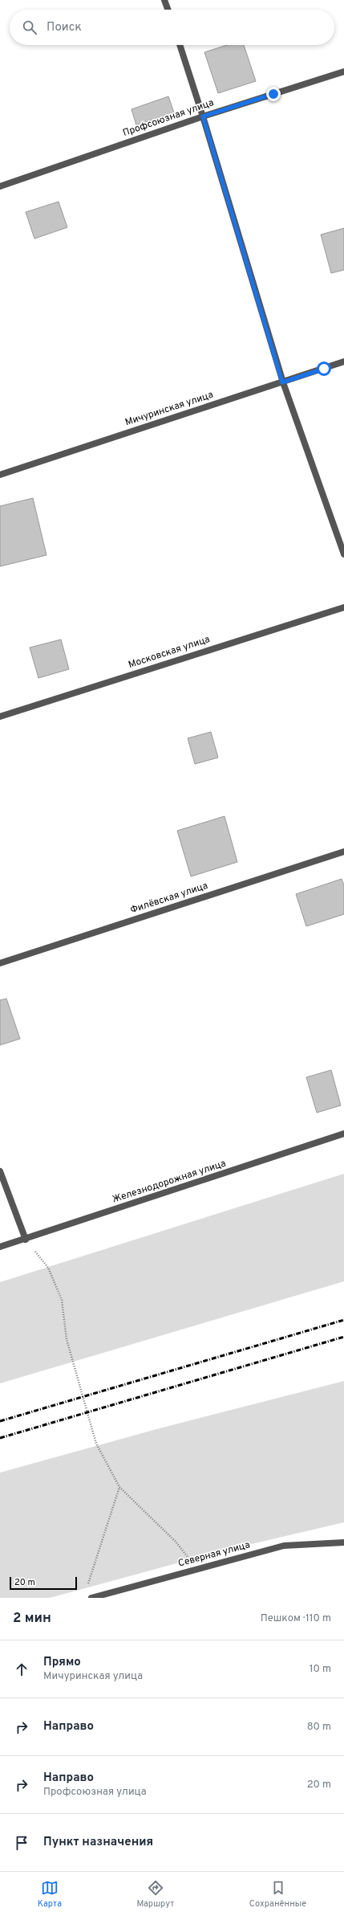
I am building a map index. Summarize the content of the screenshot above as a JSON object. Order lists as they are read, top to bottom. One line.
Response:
{"streets":{"street":["Профсоюзная улица","Мичуринская улица","Московская улица","Филёвская улица","Железнодорожная улица","Северная улица"]},"scale_bar":"20 m","page":{"search":"Поиск","scale":"20 m","heading":["2 мин","Пешком · 110 m"],"list":[["Прямо","Мичуринская улица","10 m"],["Направо","80 m"],["Направо","Профсоюзная улица","20 m"],"Пункт назначения"],"nav":["Карта","Маршрут","Сохранённые"]}}
